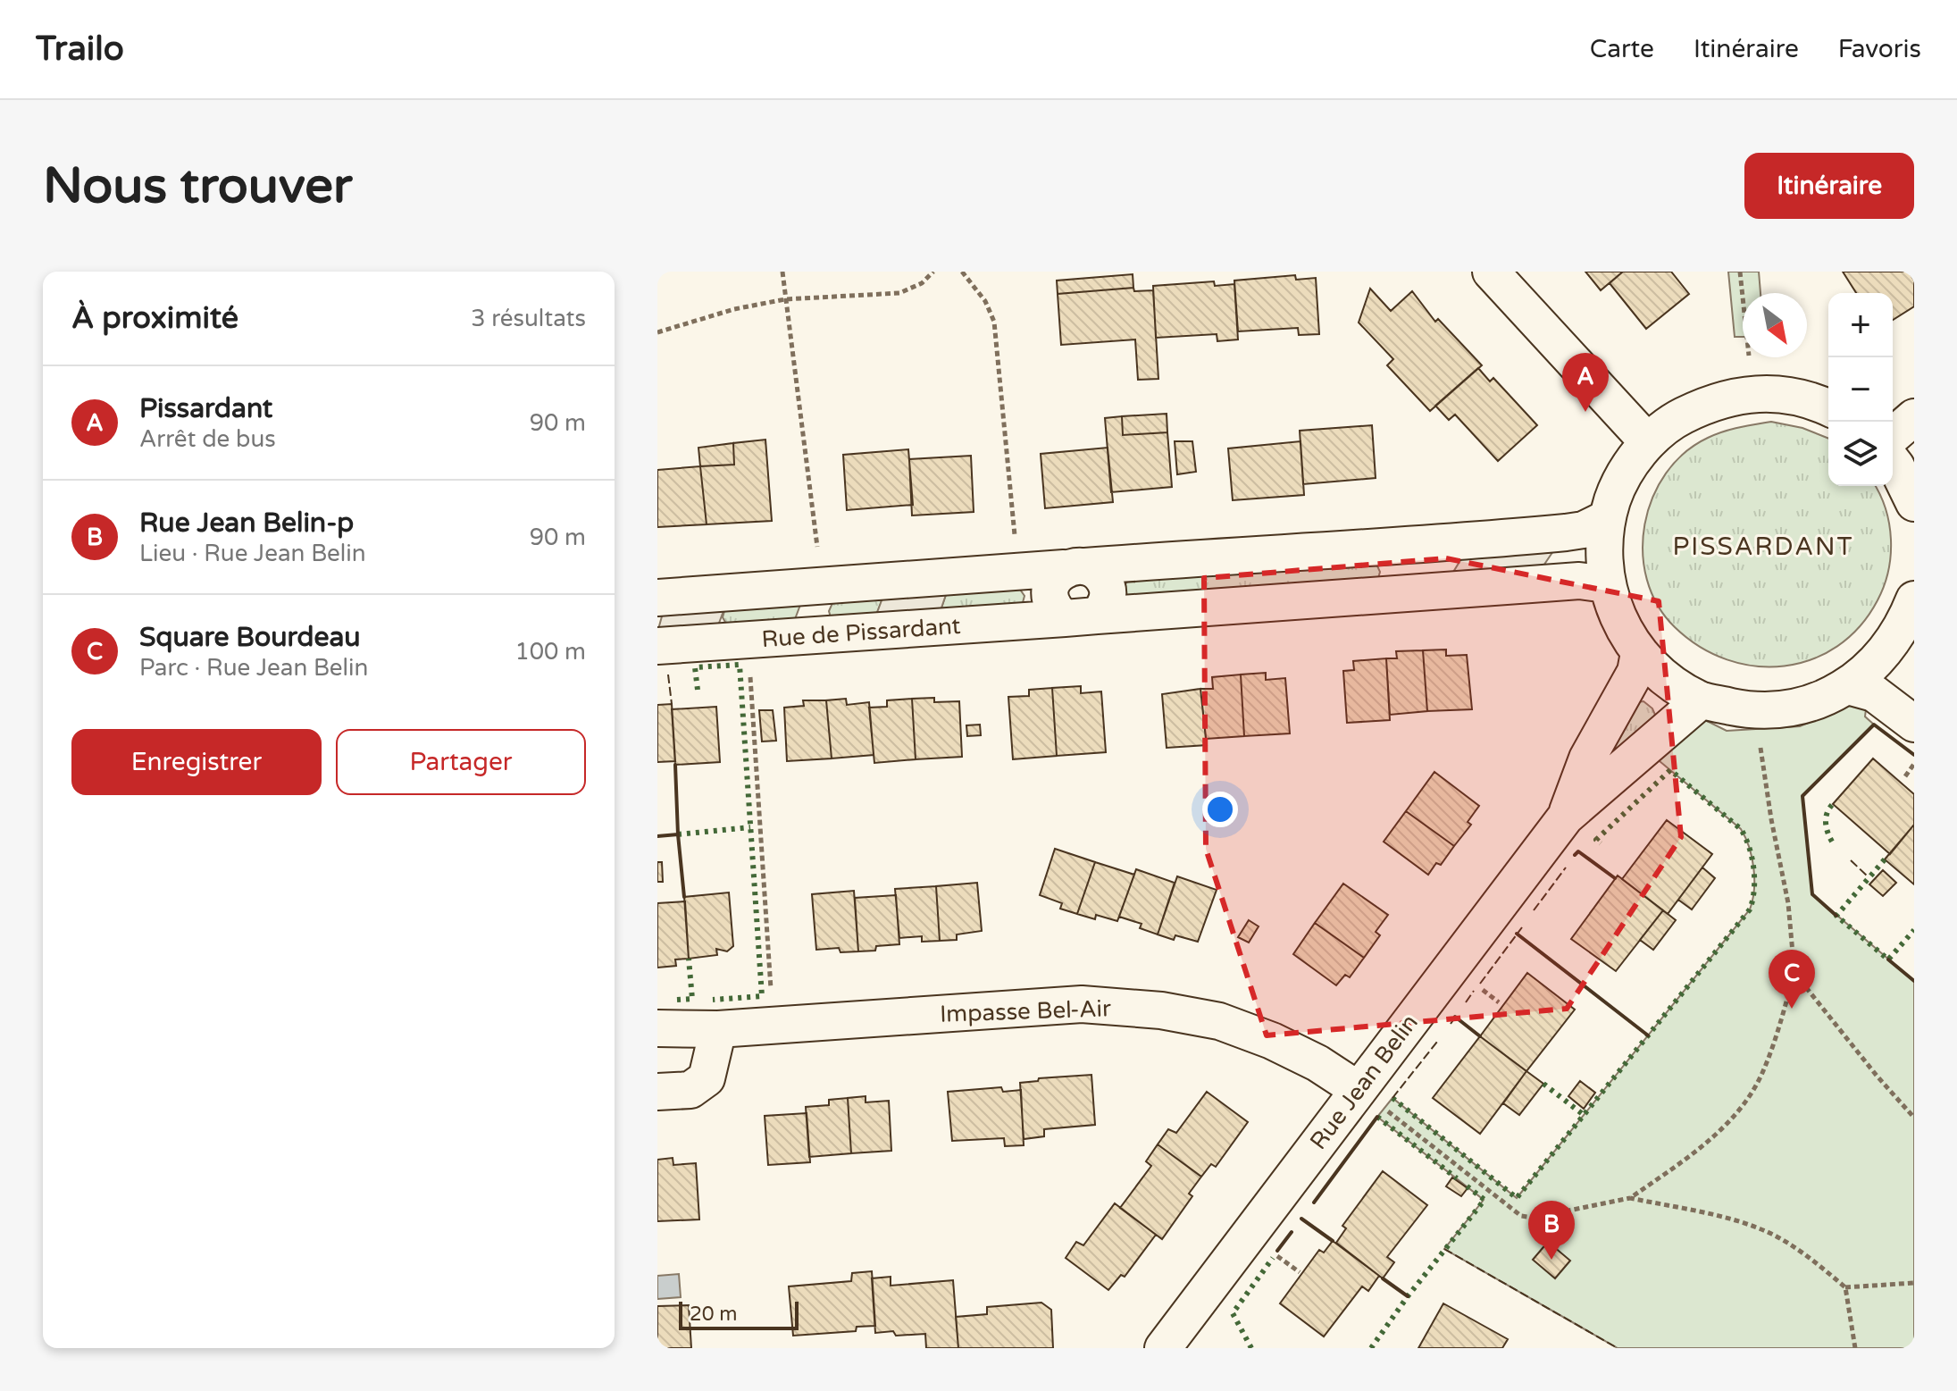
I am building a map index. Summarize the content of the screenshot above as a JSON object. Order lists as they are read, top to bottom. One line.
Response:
{"streets":{"street":["Rue de Pissardant","Impasse Bel-Air","Rue Jean Belin"]},"crossings":[["Impasse Bel-Air","Rue Jean Belin"]],"districts":["PISSARDANT"],"scale_bar":"20 m","north":"bottom right","page":{"header":"Trailo","nav":["Carte","Itinéraire","Favoris"],"buttons":["Itinéraire",["Enregistrer","Partager"]],"title":"Nous trouver","heading":["À proximité","3 résultats"],"map_buttons":["+","−"],"pins":["A","C","B"],"list":[{"mark":"A","name":"Pissardant","note":"Arrêt de bus","value":"90 m"},{"mark":"B","name":"Rue Jean Belin-p","note":"Lieu · Rue Jean Belin","value":"90 m"},{"mark":"C","name":"Square Bourdeau","note":"Parc · Rue Jean Belin","value":"100 m"}],"scale":"20 m"}}
